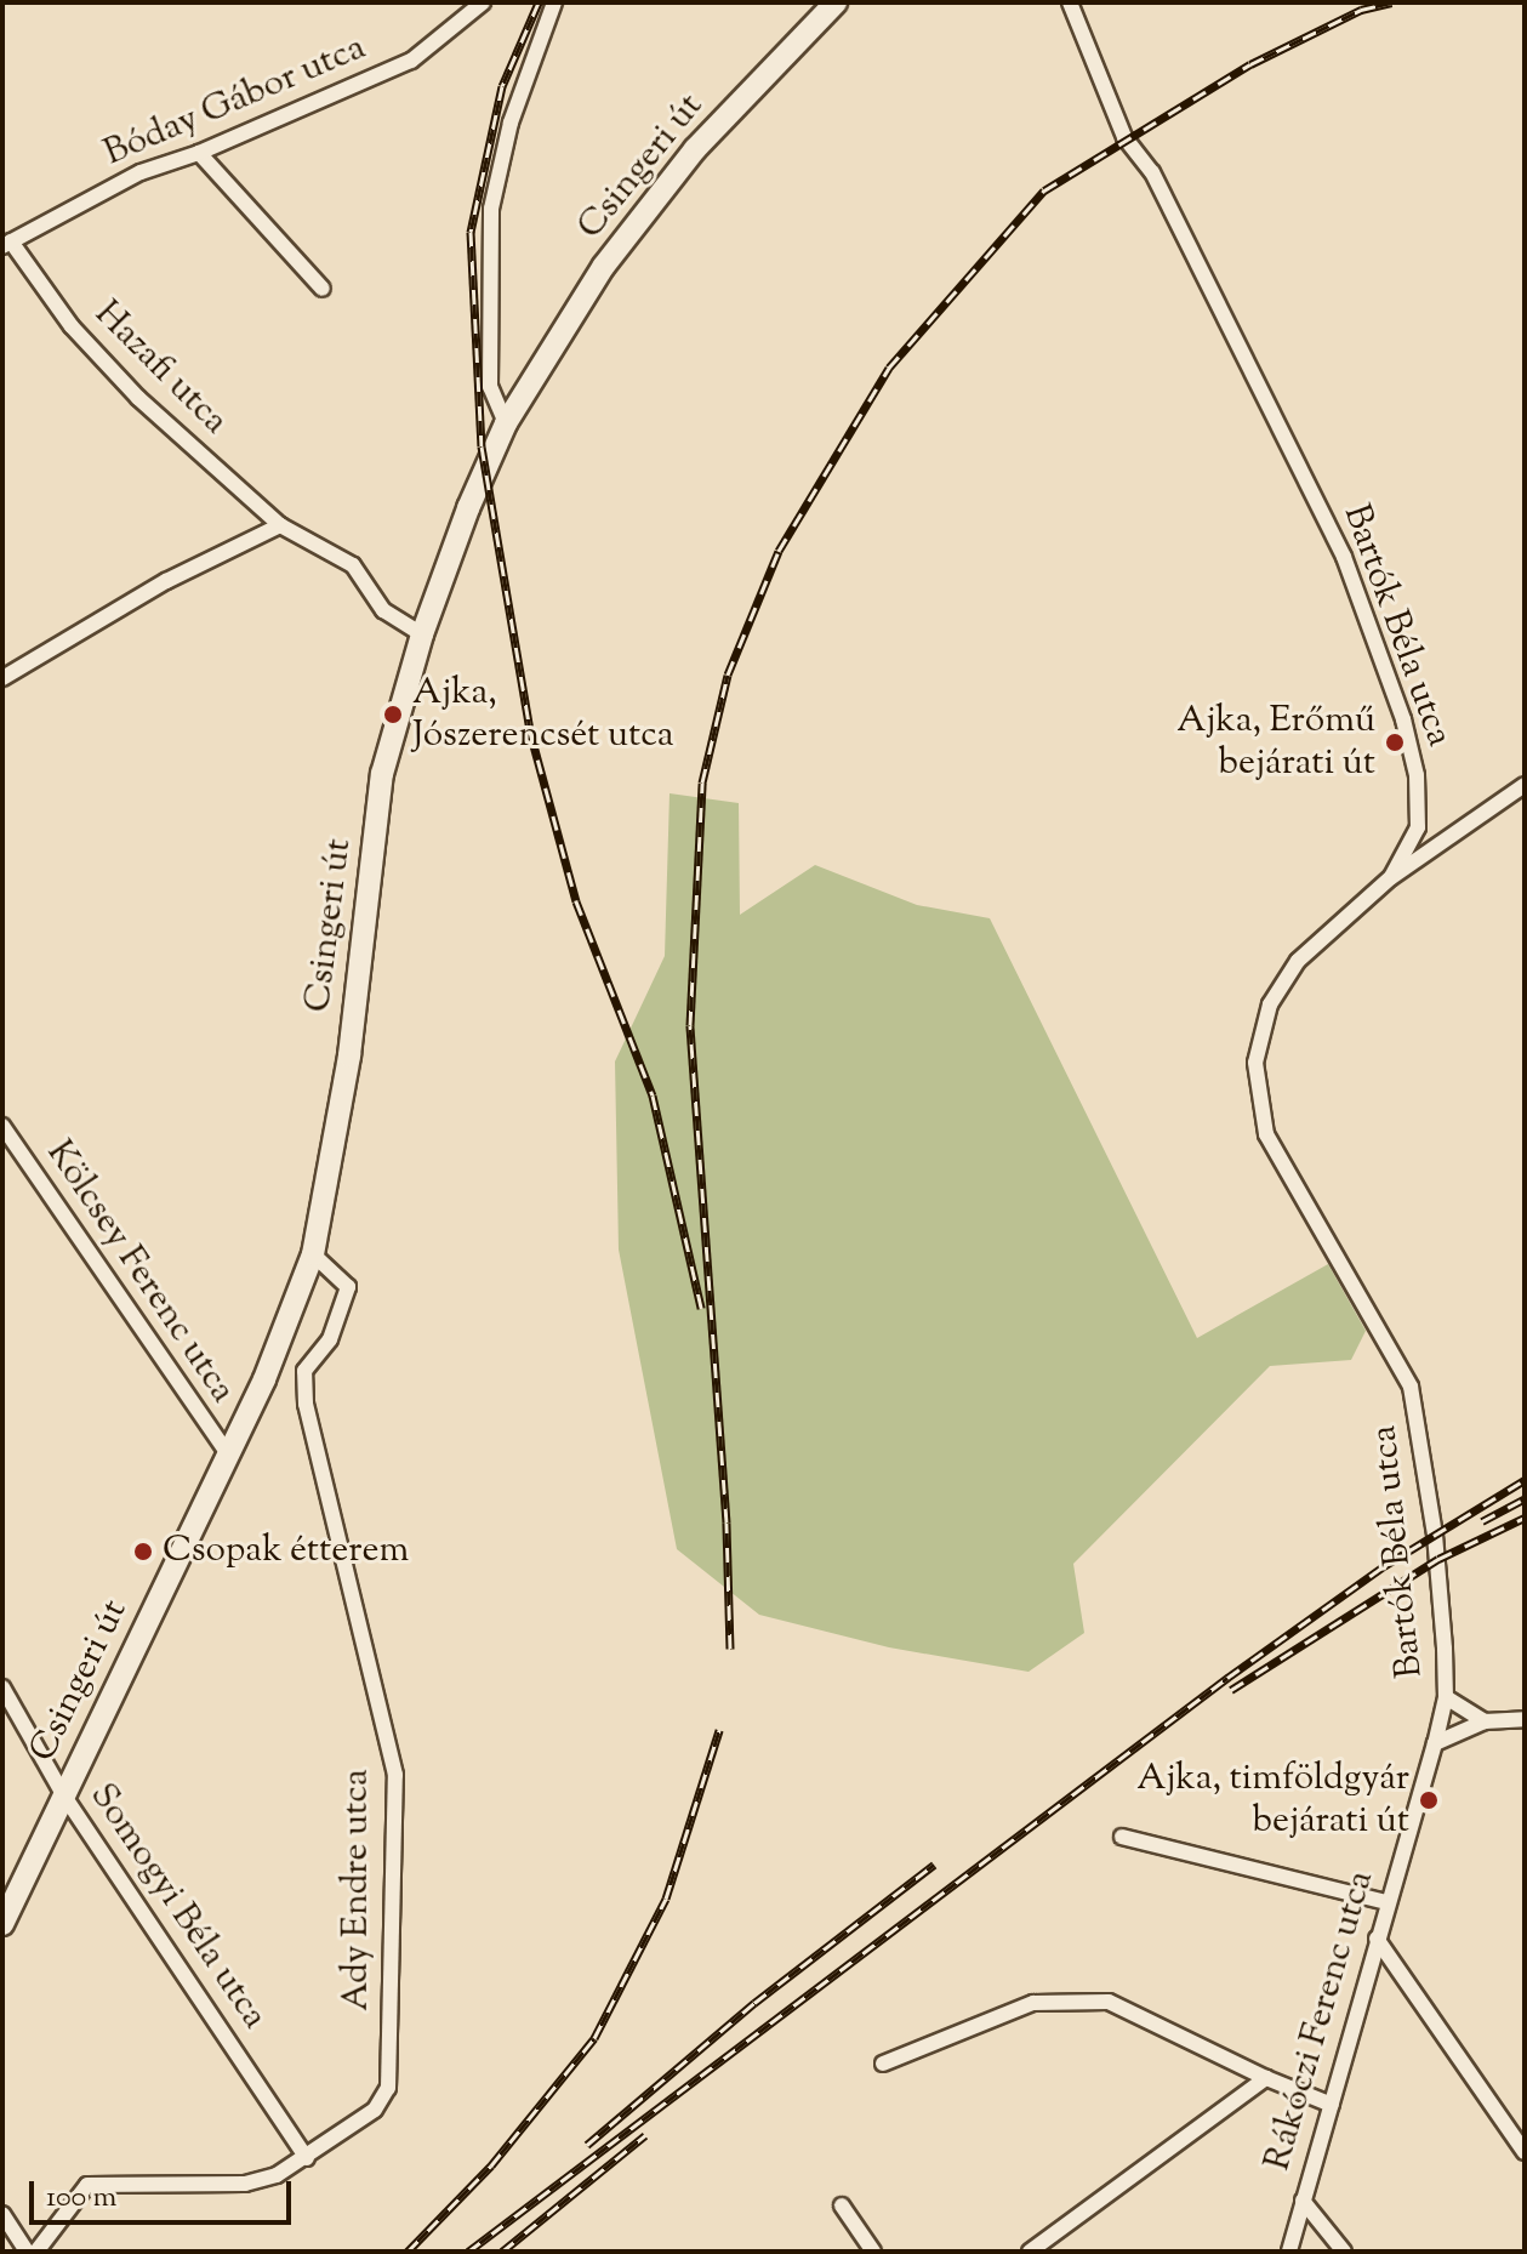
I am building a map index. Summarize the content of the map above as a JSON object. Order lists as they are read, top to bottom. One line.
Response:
{"streets":{"main road":["Csingeri út"],"street":["Bóday Gábor utca","Hazafi utca","Bartók Béla utca","Kölcsey Ferenc utca","Ady Endre utca","Somogyi Béla utca","Rákóczi Ferenc utca"]},"crossings":[["Bóday Gábor utca","Hazafi utca"],["Csingeri út","Hazafi utca"],["Csingeri út","Kölcsey Ferenc utca"],["Csingeri út","Ady Endre utca"],["Csingeri út","Somogyi Béla utca"],["Bartók Béla utca","Rákóczi Ferenc utca"],["Ady Endre utca","Somogyi Béla utca"]],"places":["Ajka, Jószerencsét utca","Ajka, Erőmű bejárati út","Csopak étterem","Ajka, timföldgyár bejárati út"],"scale_bar":"100 m"}
